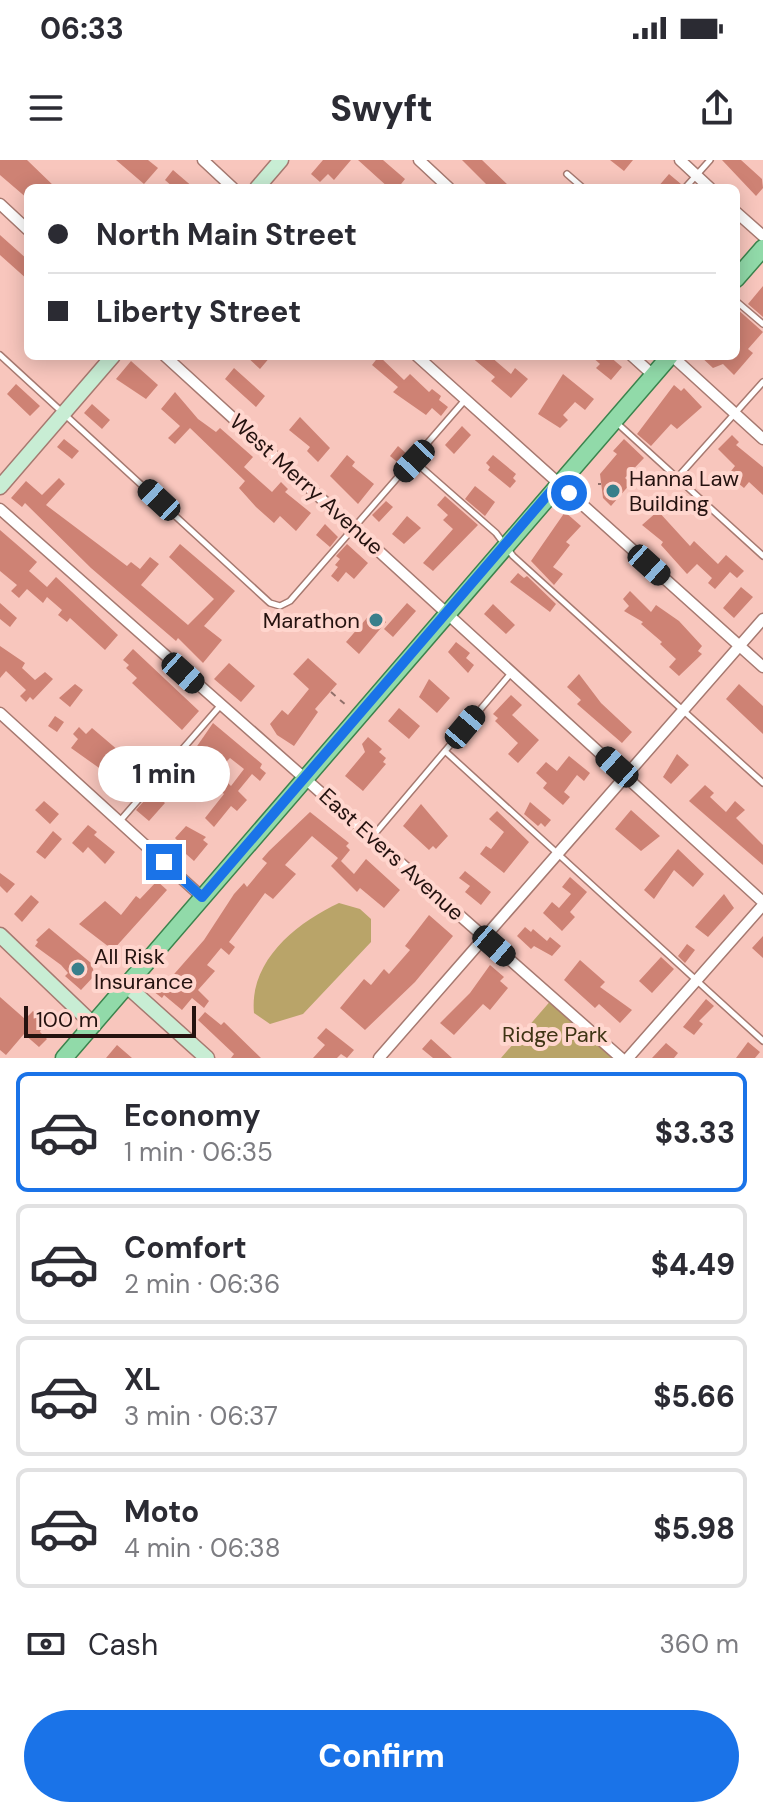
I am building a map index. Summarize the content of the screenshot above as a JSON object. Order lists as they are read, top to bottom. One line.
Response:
{"streets":{"street":["West Merry Avenue","East Evers Avenue"]},"parks":["Ridge Park"],"places":["Hanna Law Building","Marathon","All Risk Insurance"],"scale_bar":"100 m","page":{"status":"06:33","header":"Swyft","banner":["North Main Street","Liberty Street"],"bubble":"1 min","scale":"100 m","list":[{"name":"Economy","note":"1 min · 06:35","value":"$3.33"},{"name":"Comfort","note":"2 min · 06:36","value":"$4.49"},{"name":"XL","note":"3 min · 06:37","value":"$5.66"},{"name":"Moto","note":"4 min · 06:38","value":"$5.98"}],"pay":["Cash","360 m"],"buttons":"Confirm"}}
